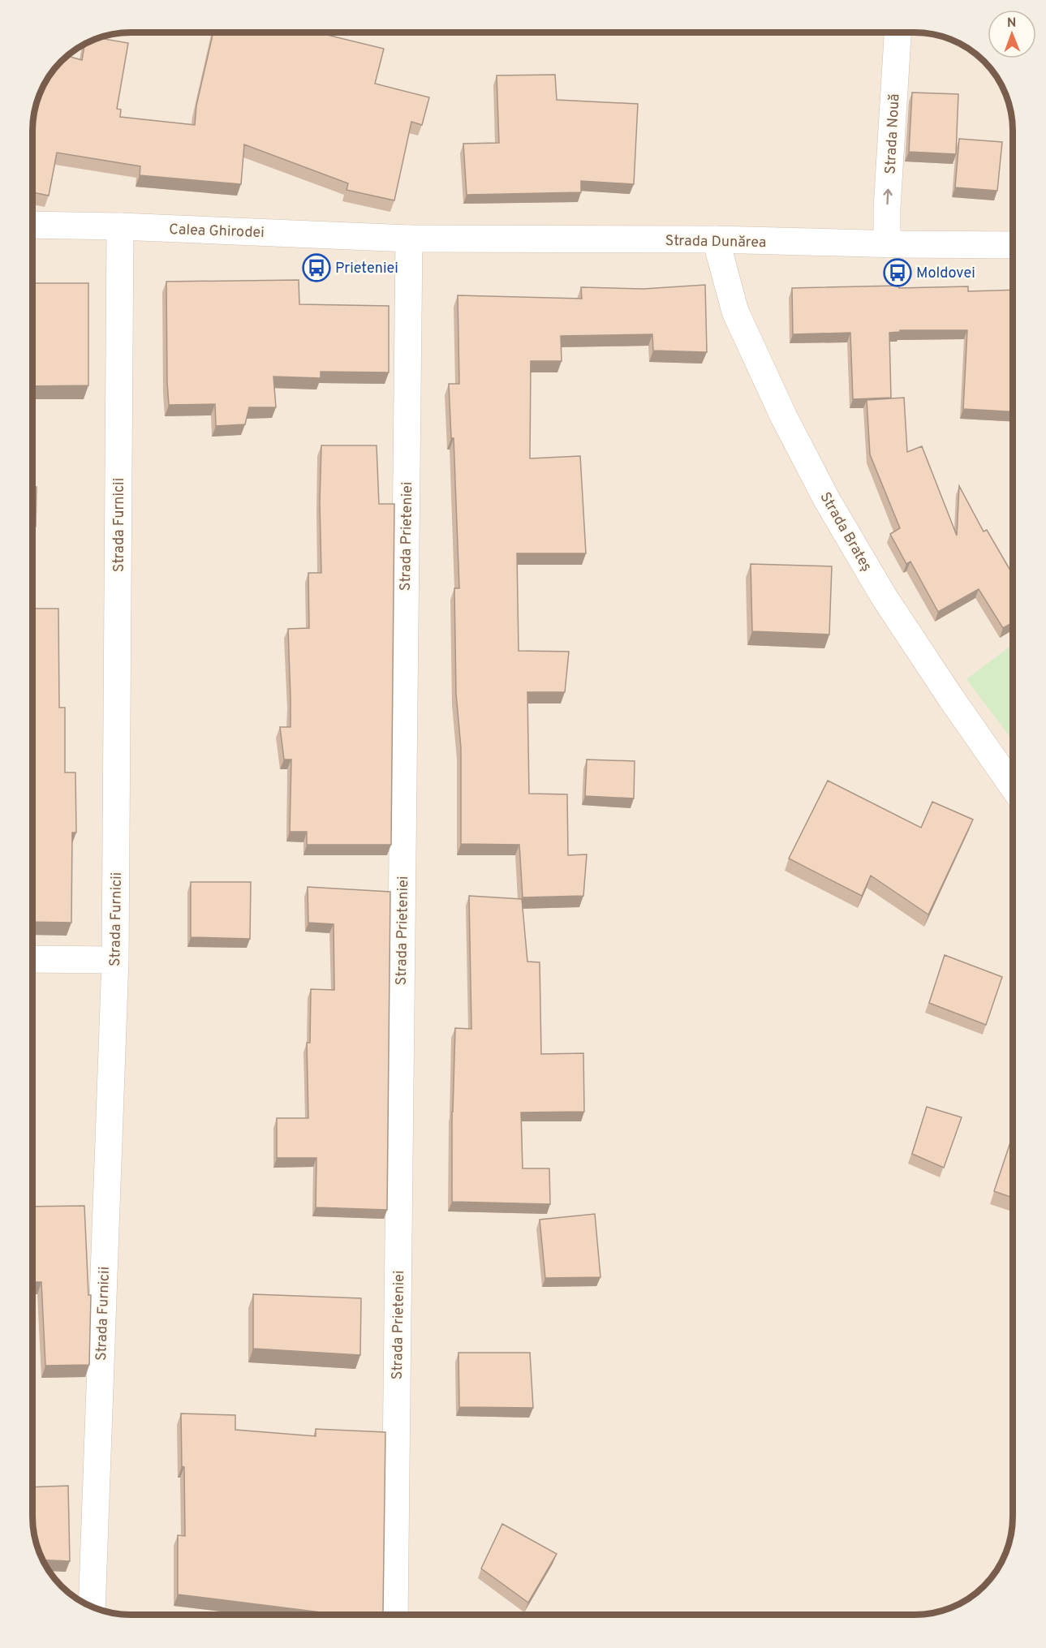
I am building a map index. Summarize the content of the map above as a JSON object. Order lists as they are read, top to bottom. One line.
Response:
{"streets":{"street":["Strada Nouă","Calea Ghirodei","Strada Dunărea","Strada Furnicii","Strada Brateș","Strada Prieteniei"]},"crossings":[["Strada Nouă","Strada Dunărea"],["Calea Ghirodei","Strada Dunărea"],["Calea Ghirodei","Strada Furnicii"],["Calea Ghirodei","Strada Prieteniei"],["Strada Dunărea","Strada Brateș"],["Strada Dunărea","Strada Prieteniei"]],"one_way":["Strada Nouă"],"places":{"bus stop":["Prieteniei","Moldovei"]},"north":"top"}
